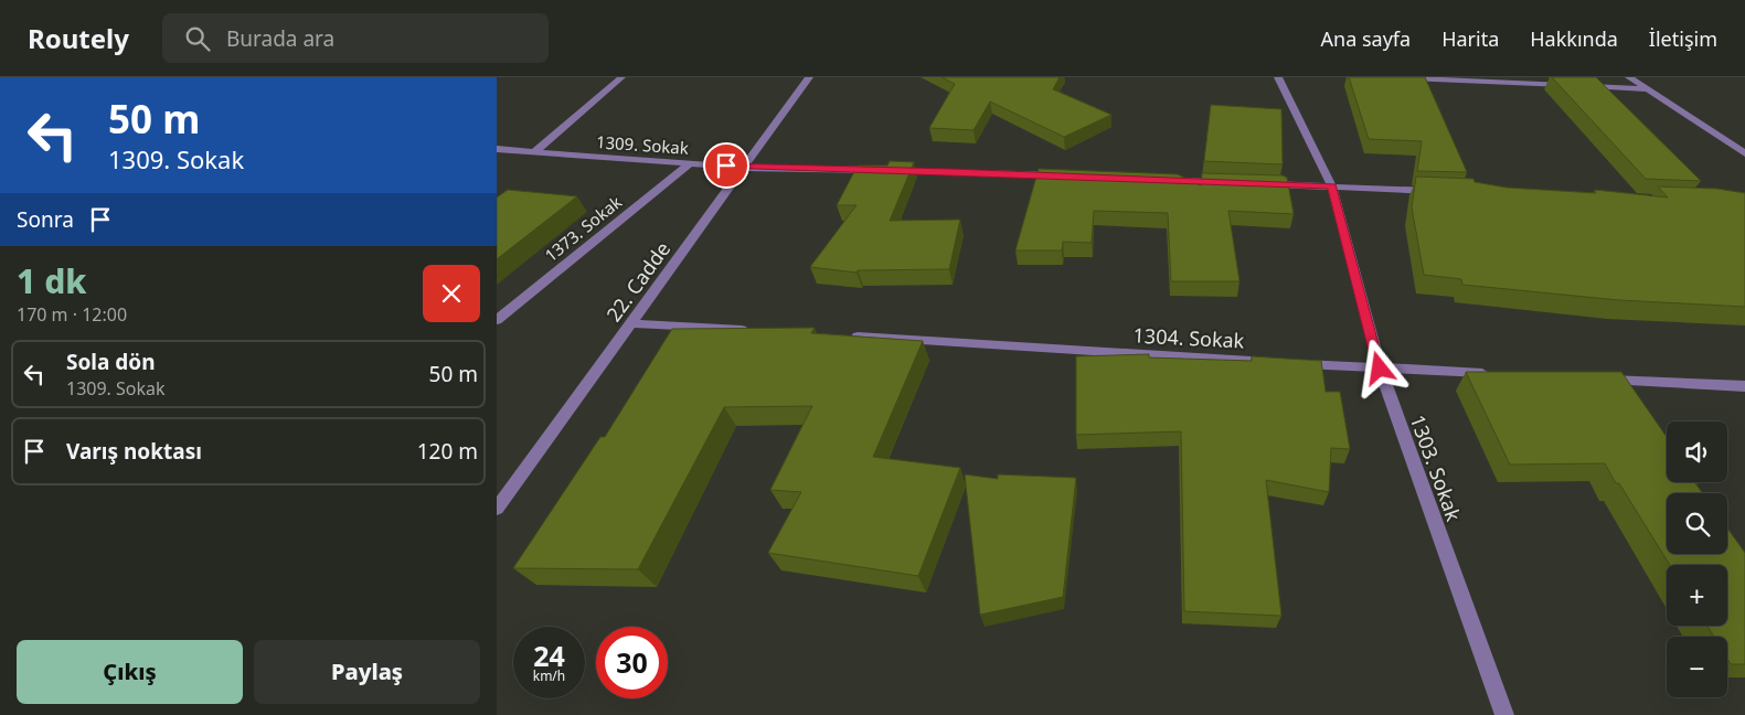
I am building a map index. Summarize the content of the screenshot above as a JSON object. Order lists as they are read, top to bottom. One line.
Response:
{"streets":{"street":["1309. Sokak","1373. Sokak","22. Cadde","1304. Sokak","1303. Sokak"]},"crossings":[["1309. Sokak","1373. Sokak"],["1309. Sokak","22. Cadde"],["1304. Sokak","1303. Sokak"]],"page":{"header":"Routely","search":"Burada ara","nav":["Ana sayfa","Harita","Hakkında","İletişim"],"turn":["50 m","1309. Sokak"],"then":"Sonra","heading":["1 dk","170 m · 12:00"],"list":[{"name":"Sola dön","note":"1309. Sokak","value":"50 m"},{"name":"Varış noktası","value":"120 m"}],"map_buttons":["+","−"],"speed":"24 km/h","limit":"30","buttons":["Çıkış","Paylaş"]}}
